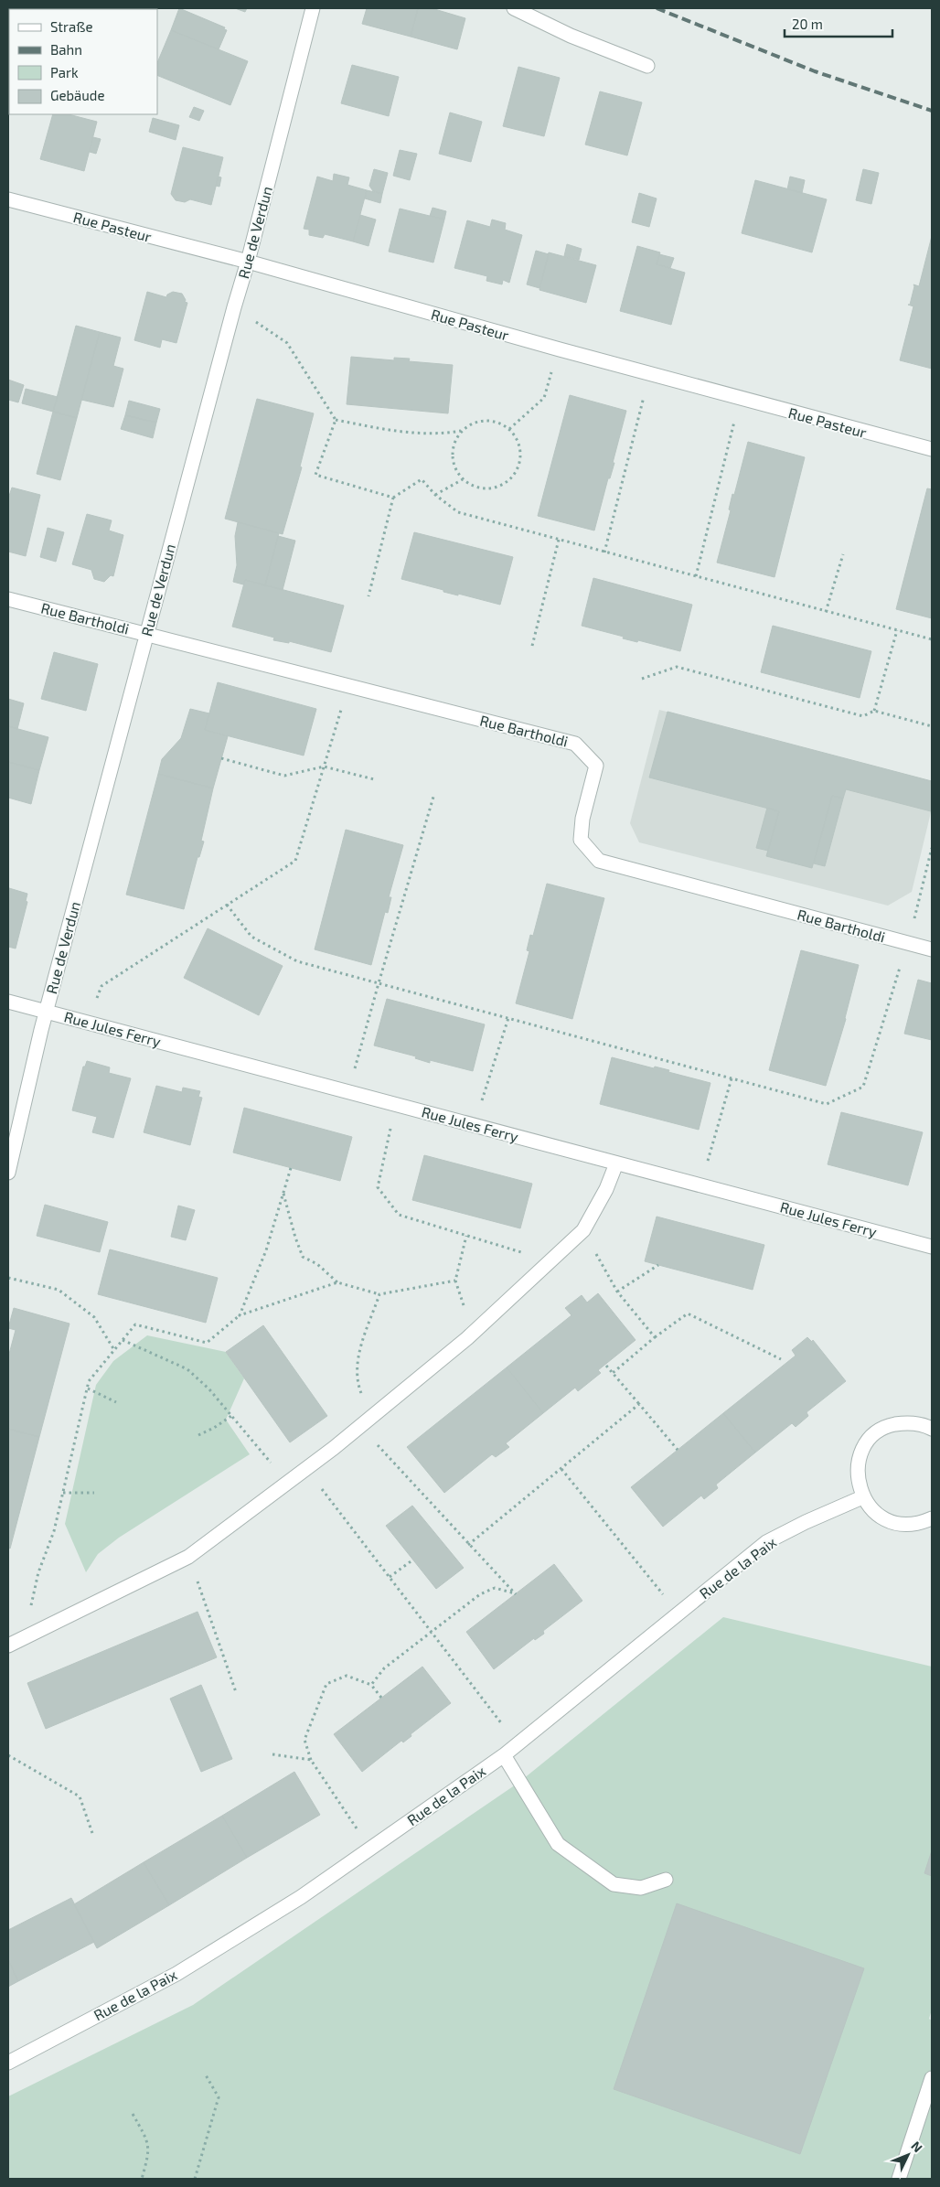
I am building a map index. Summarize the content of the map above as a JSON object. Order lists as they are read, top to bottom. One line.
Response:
{"streets":{"street":["Rue Pasteur","Rue de Verdun","Rue Bartholdi","Rue Jules Ferry","Rue de la Paix"]},"crossings":[["Rue Pasteur","Rue de Verdun"],["Rue de Verdun","Rue Bartholdi"],["Rue de Verdun","Rue Jules Ferry"]],"legend":["Straße","Bahn","Park","Gebäude"],"scale_bar":"20 m","north":"top right"}
